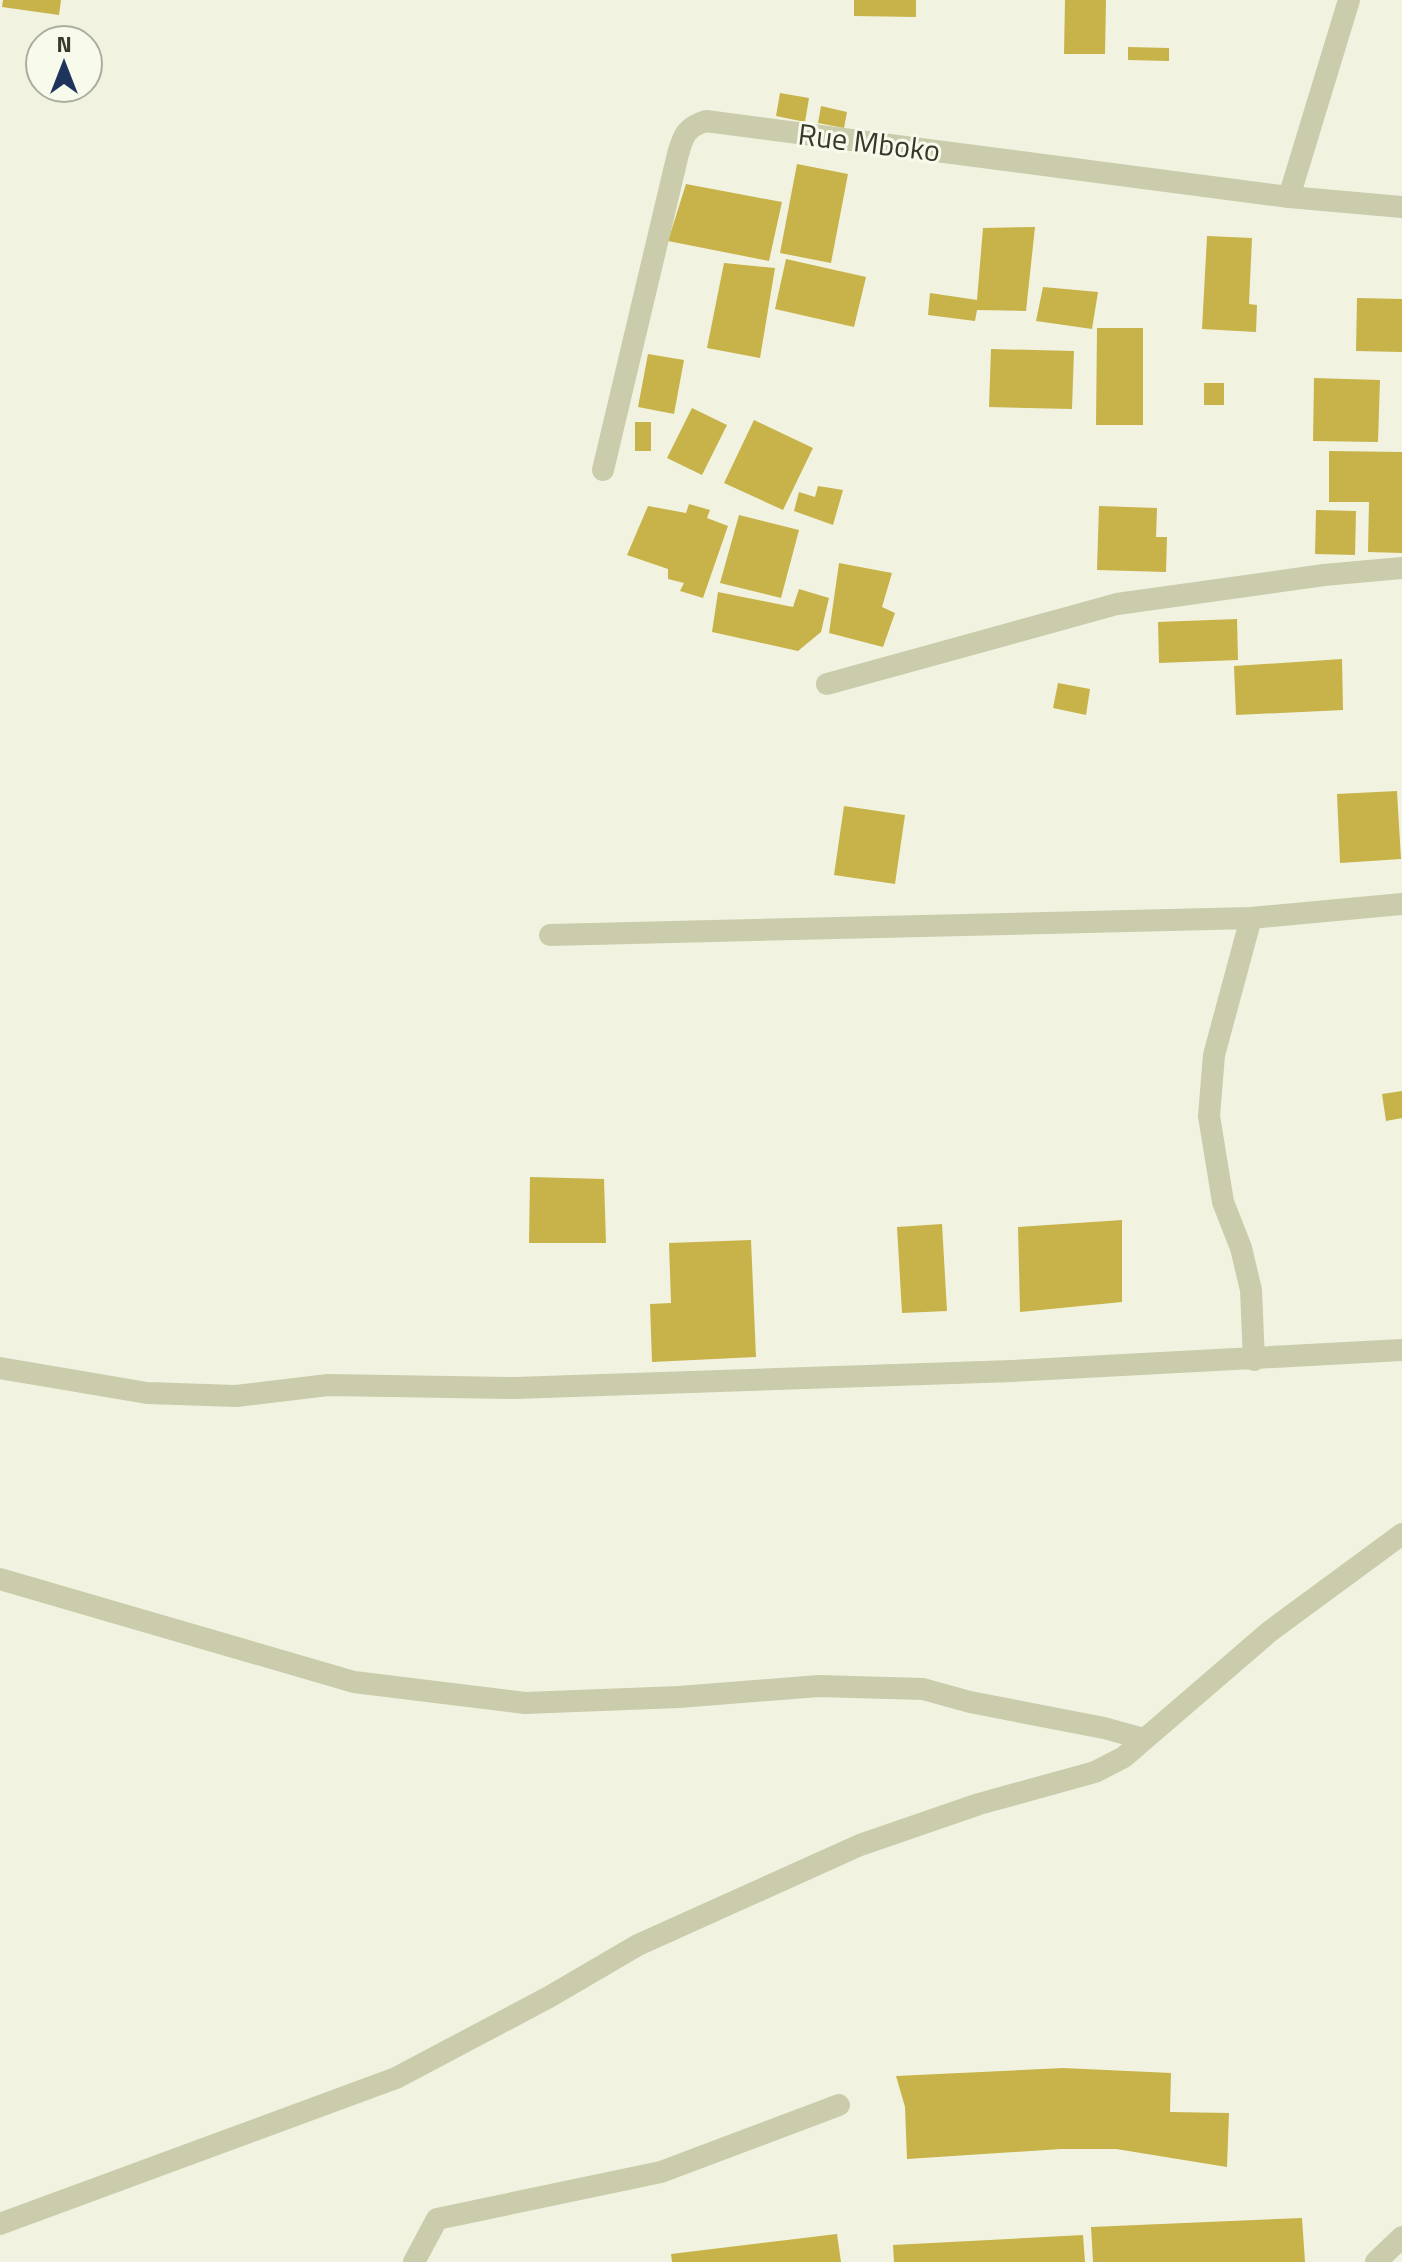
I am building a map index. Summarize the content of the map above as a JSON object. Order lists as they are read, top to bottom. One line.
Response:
{"streets":{"street":["Rue Mboko"]},"north":"top"}
